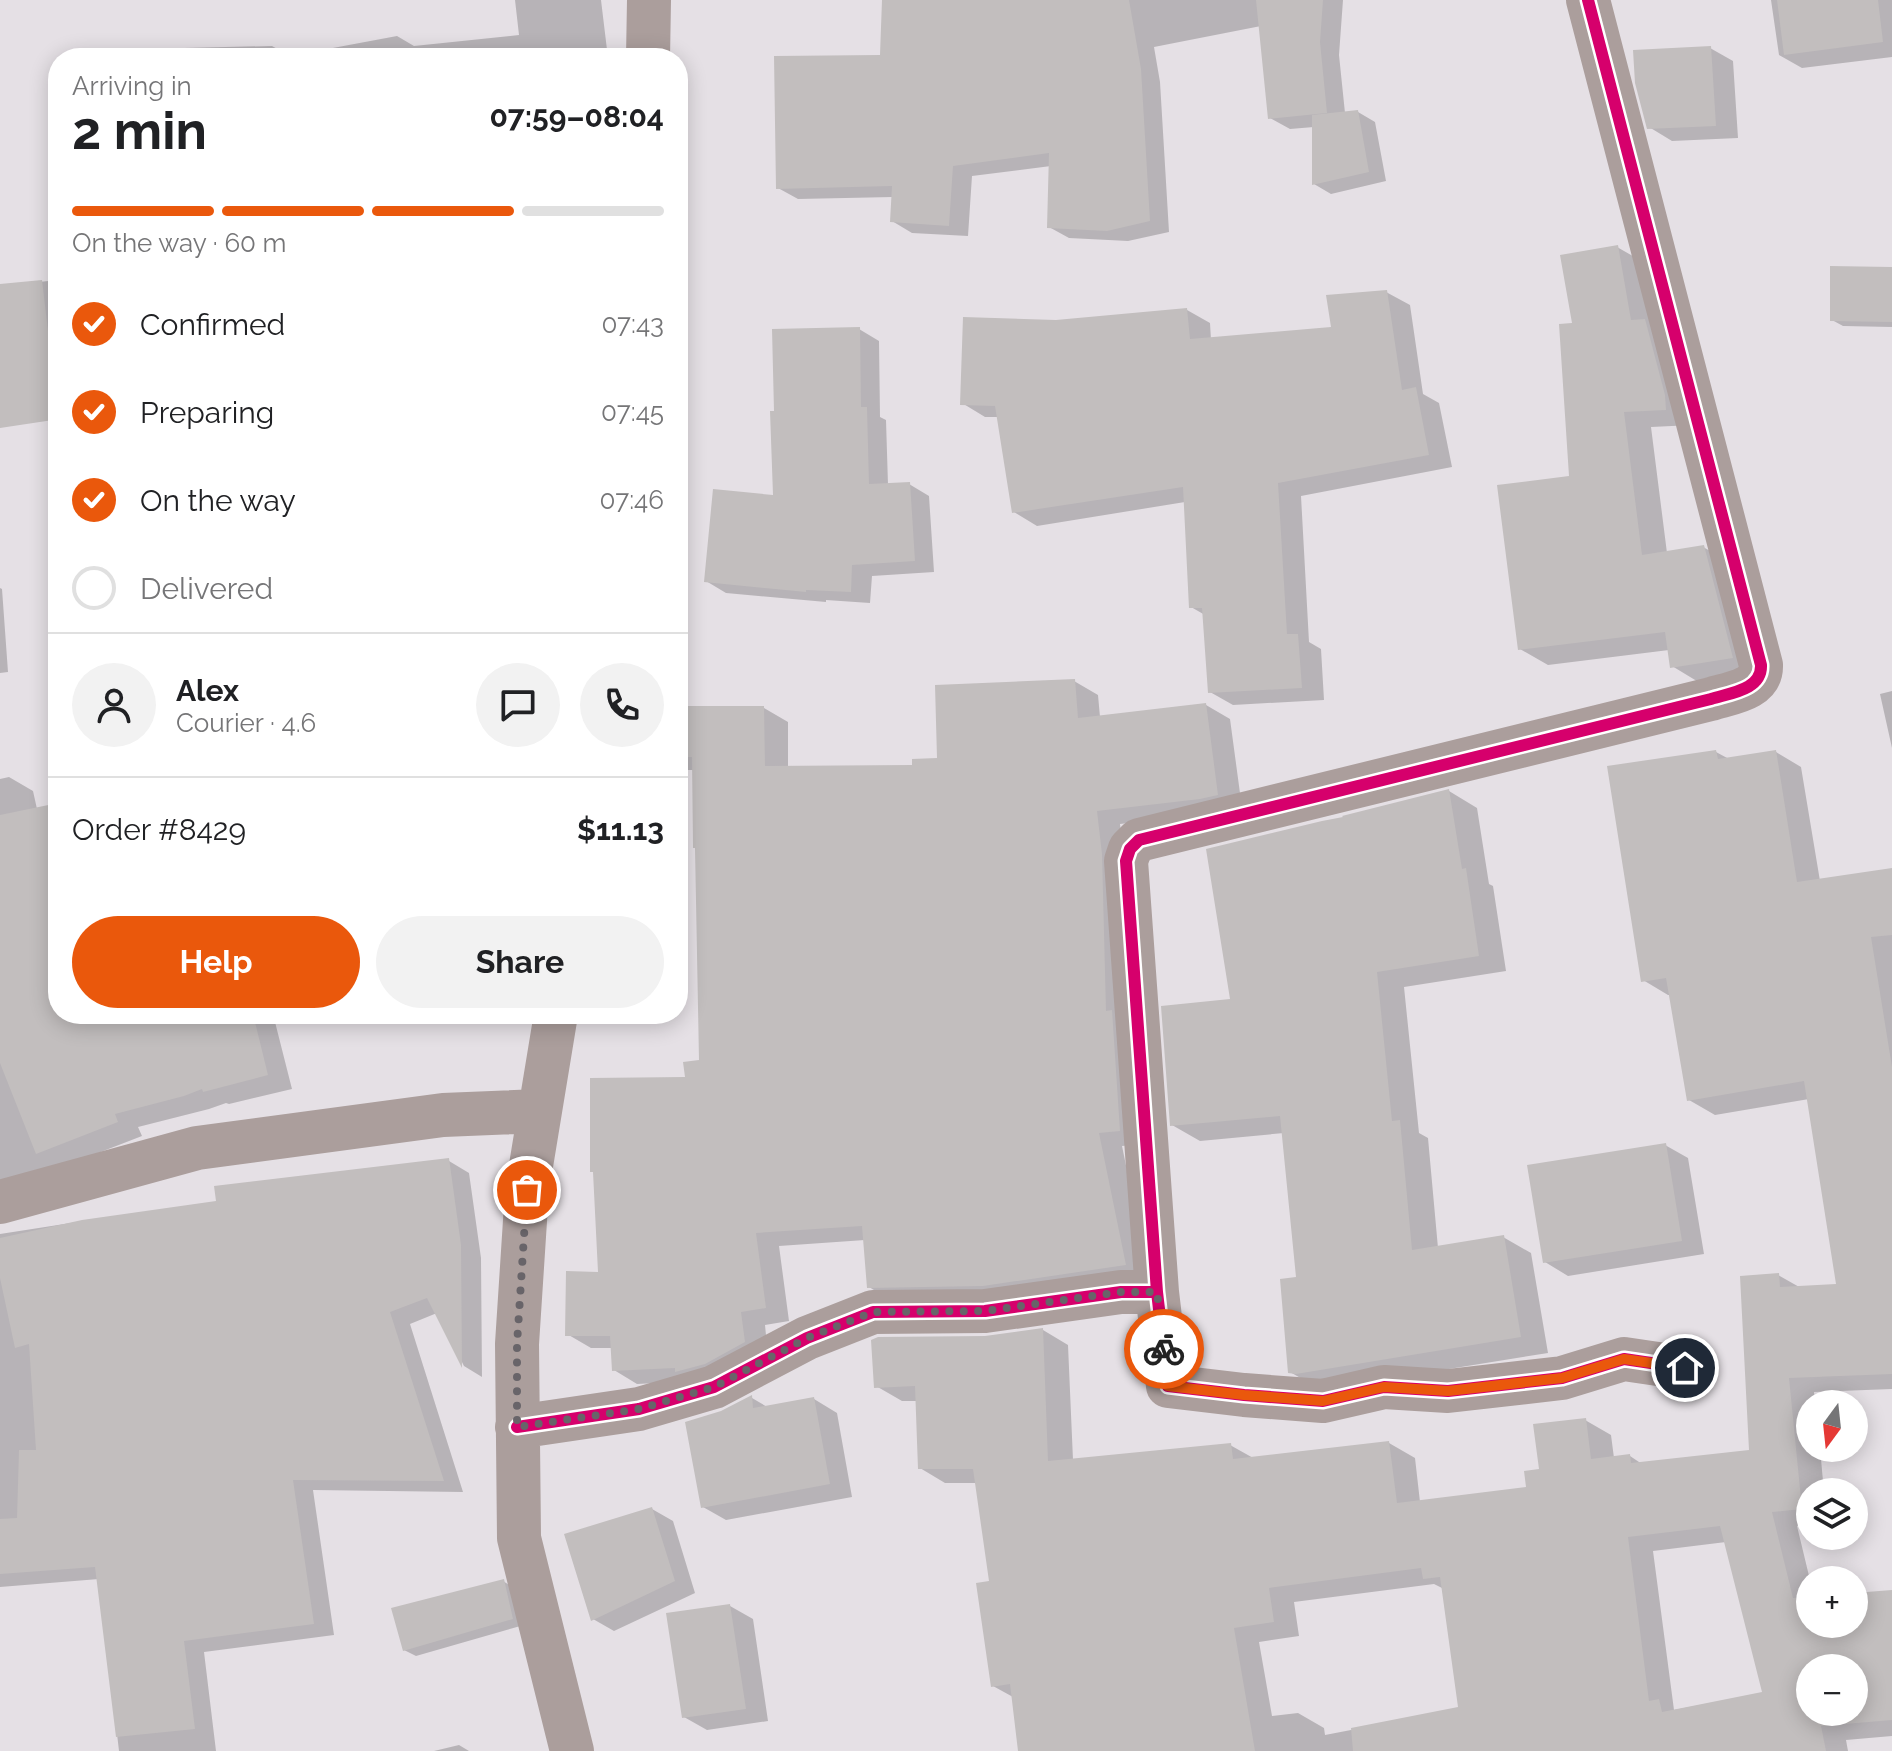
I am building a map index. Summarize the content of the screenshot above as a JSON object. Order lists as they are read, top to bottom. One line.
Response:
{"north":"bottom","page":{"heading":["2 min","Arriving in","07:59–08:04"],"panel":["Alex","Courier · 4.6","Order #8429","$11.13"],"bar":"On the way · 60 m","list":[["Confirmed","07:43"],["Preparing","07:45"],["On the way","07:46"],"Delivered"],"buttons":["Help","Share"],"map_buttons":["+","−"]}}
